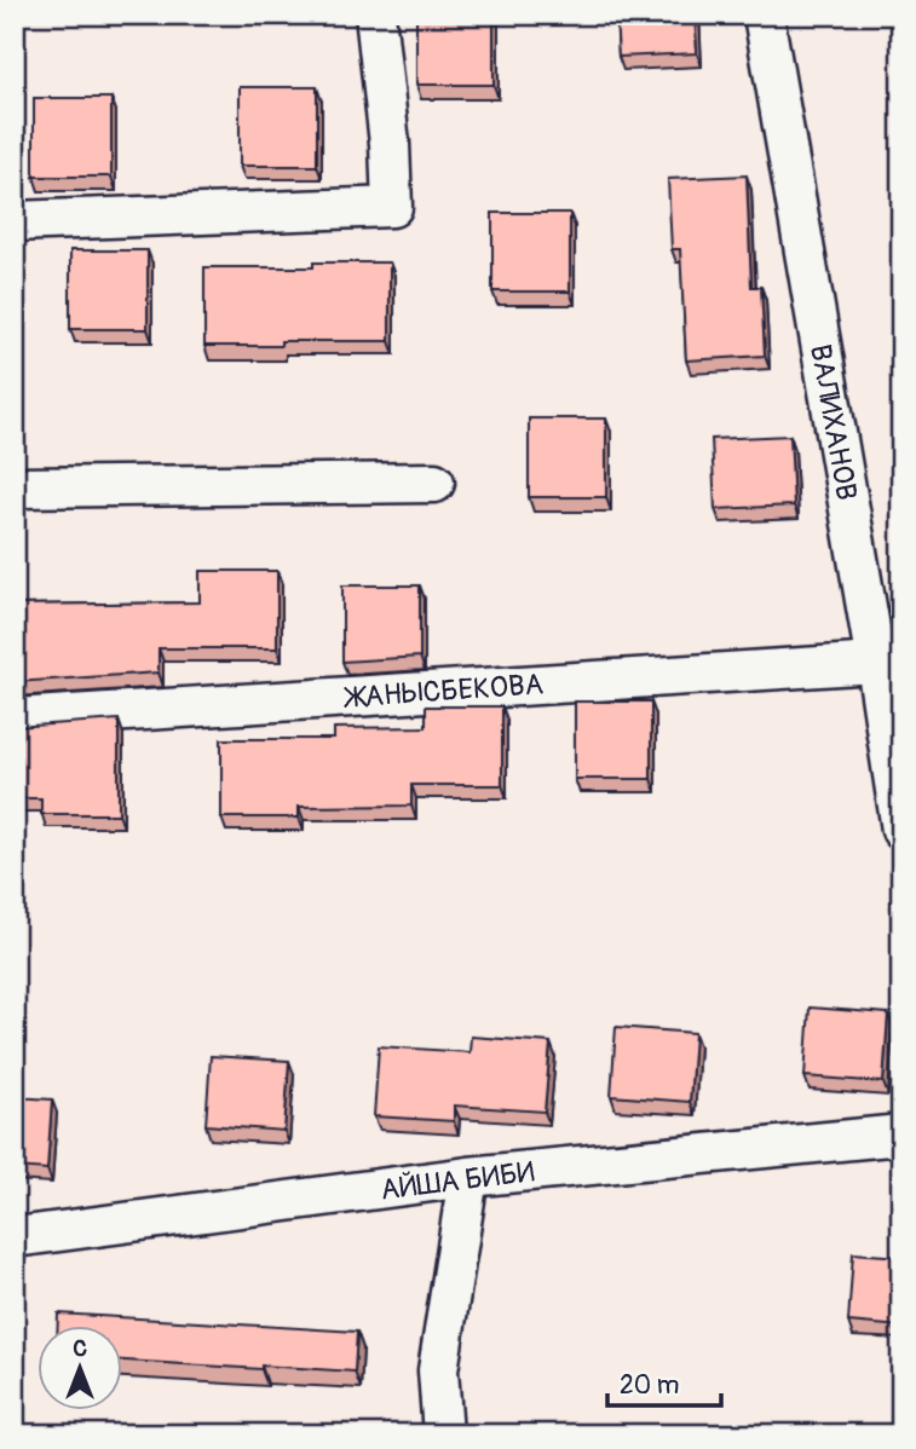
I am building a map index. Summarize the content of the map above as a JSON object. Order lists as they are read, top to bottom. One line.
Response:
{"streets":{"street":["ВАЛИХАНОВ","ЖАНЫСБЕКОВА","АЙША БИБИ"]},"crossings":[["ВАЛИХАНОВ","ЖАНЫСБЕКОВА"]],"scale_bar":"20 m","north":"top"}
